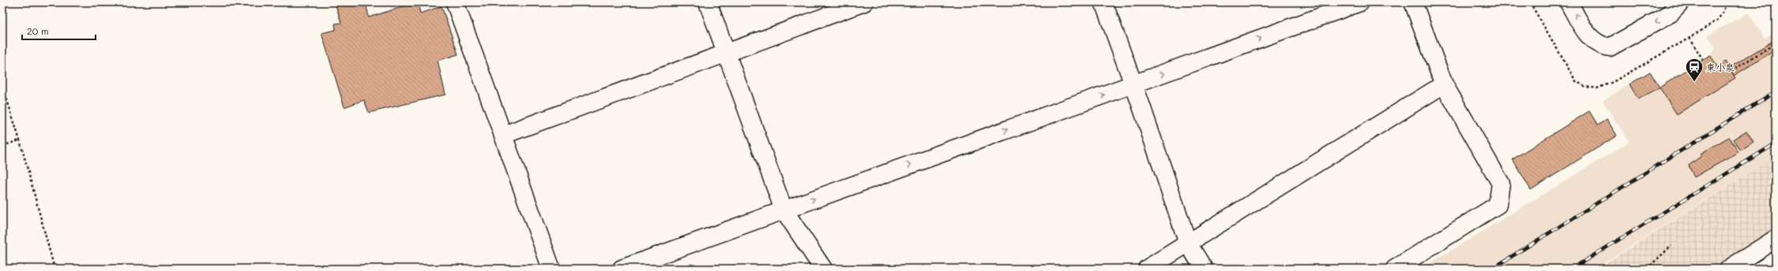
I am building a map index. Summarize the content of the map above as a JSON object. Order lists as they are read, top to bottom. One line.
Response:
{"places":{"station":["東小泉"]},"scale_bar":"20 m"}
